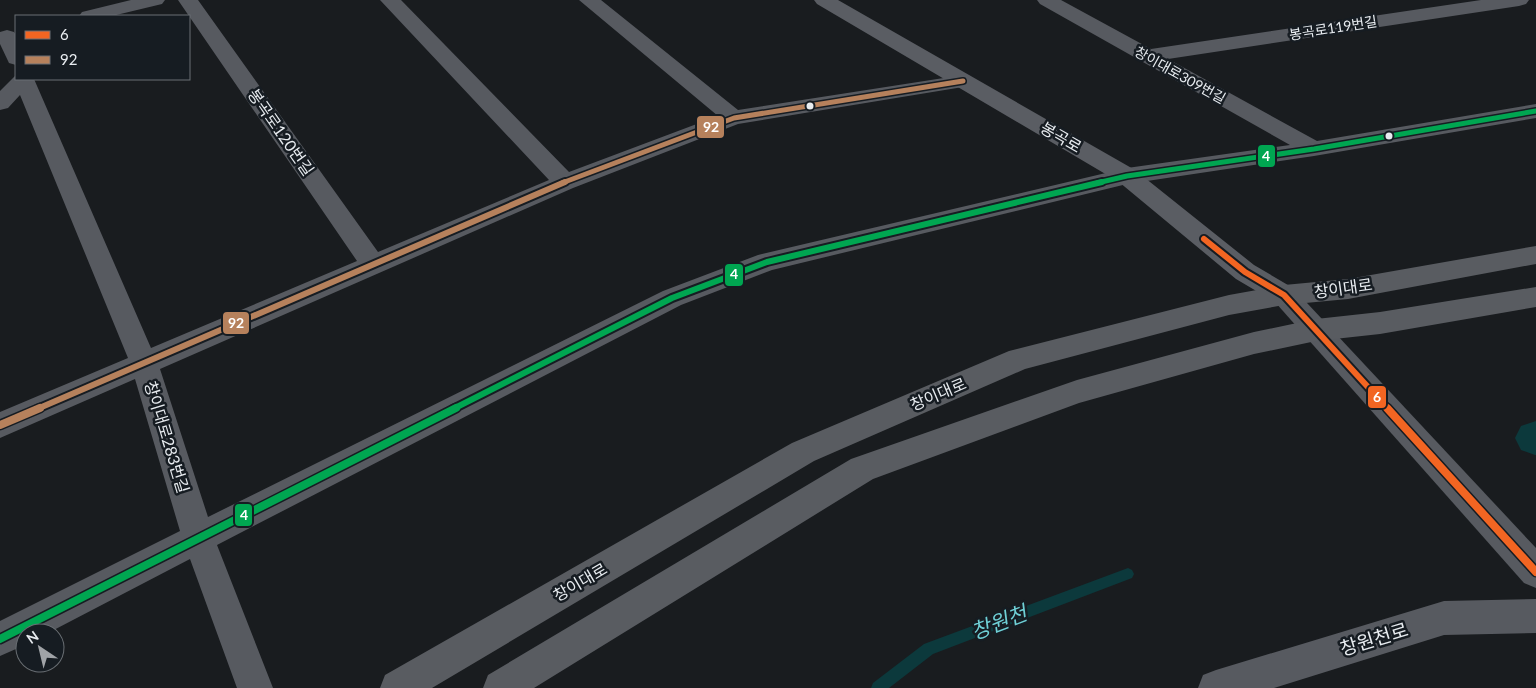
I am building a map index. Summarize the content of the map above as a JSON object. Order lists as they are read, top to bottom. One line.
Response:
{"streets":{"main road":["창이대로"],"street":["봉곡로119번길","창이대로309번길","봉곡로120번길","봉곡로","창이대로283번길","창원천로"]},"crossings":[["봉곡로119번길","창이대로309번길"],["봉곡로","창이대로"]],"water":["창원천"],"lines":["transit line 92","transit line 4","transit line 6"],"legend":["6","92"],"north":"top left"}
